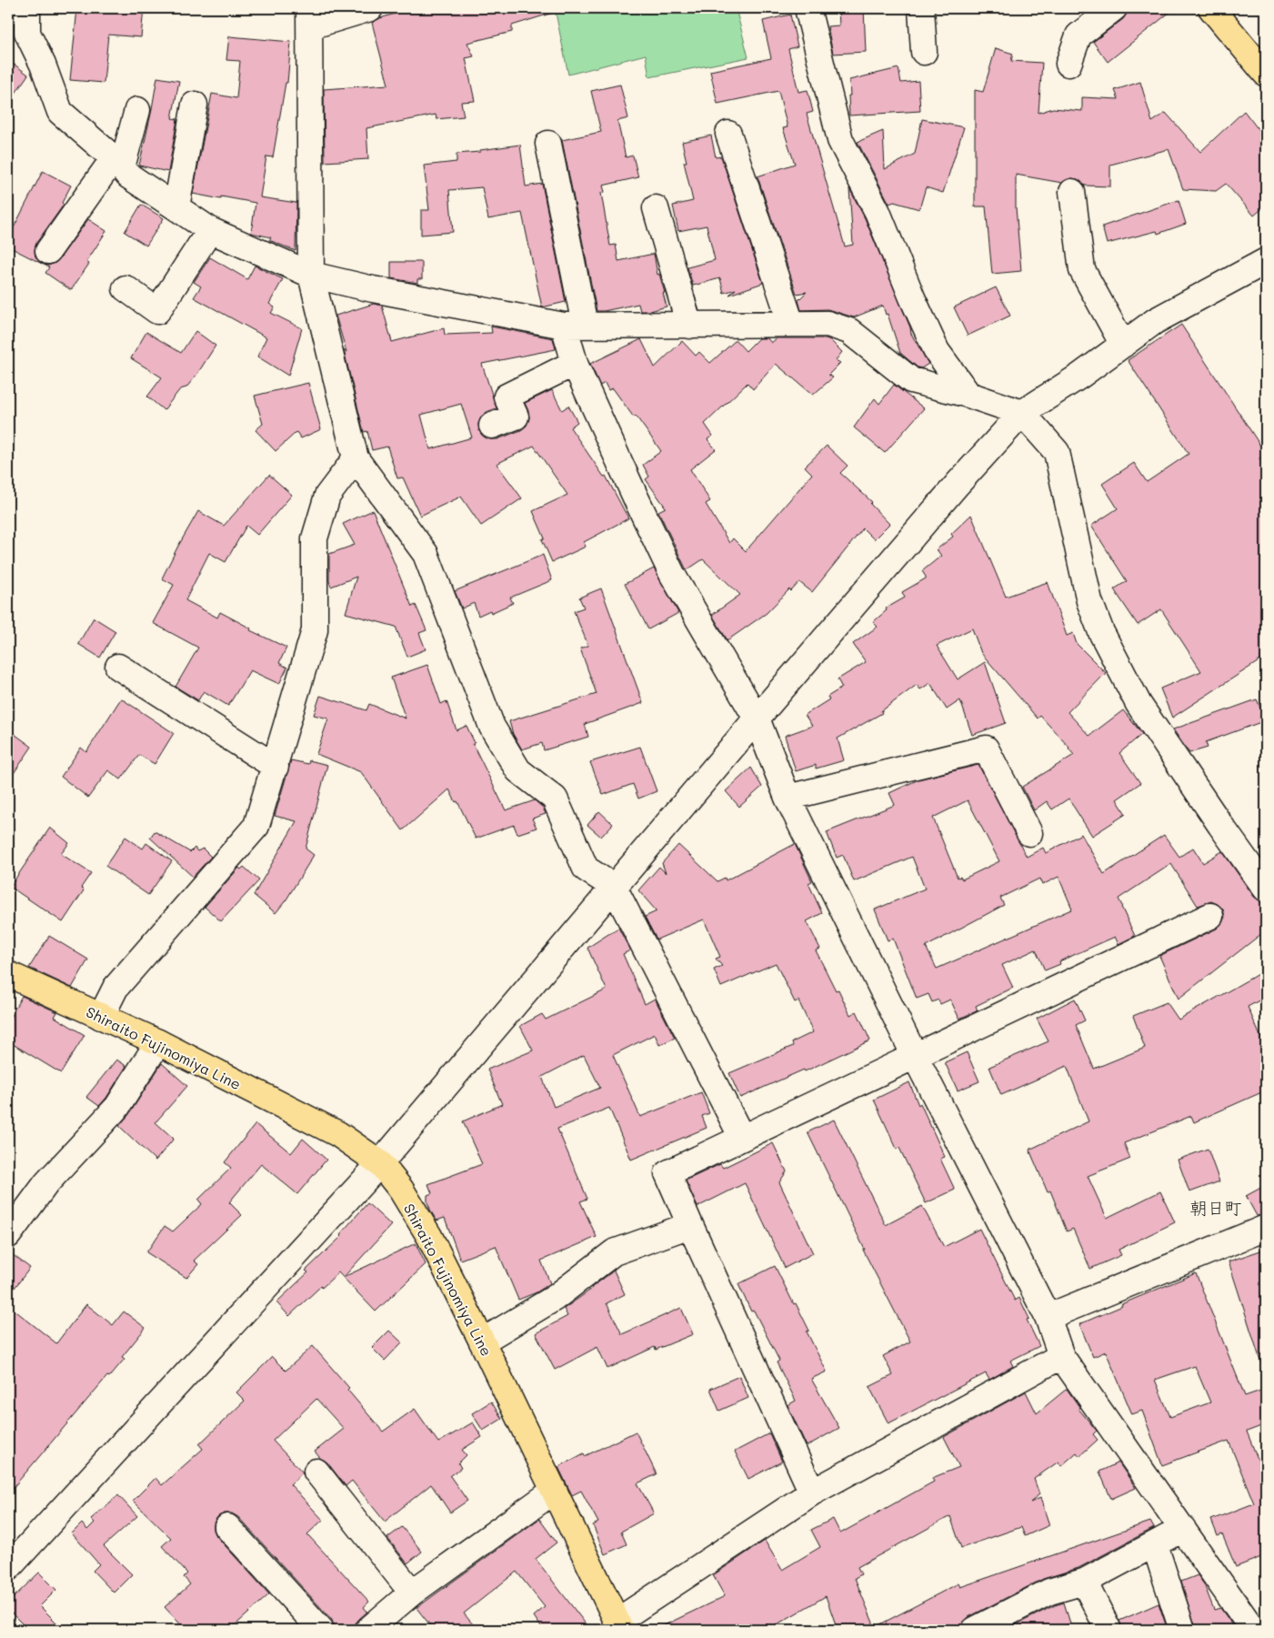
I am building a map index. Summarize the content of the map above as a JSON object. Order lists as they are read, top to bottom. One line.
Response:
{"streets":{"main road":["Shiraito Fujinomiya Line"]},"districts":["朝日町"]}
